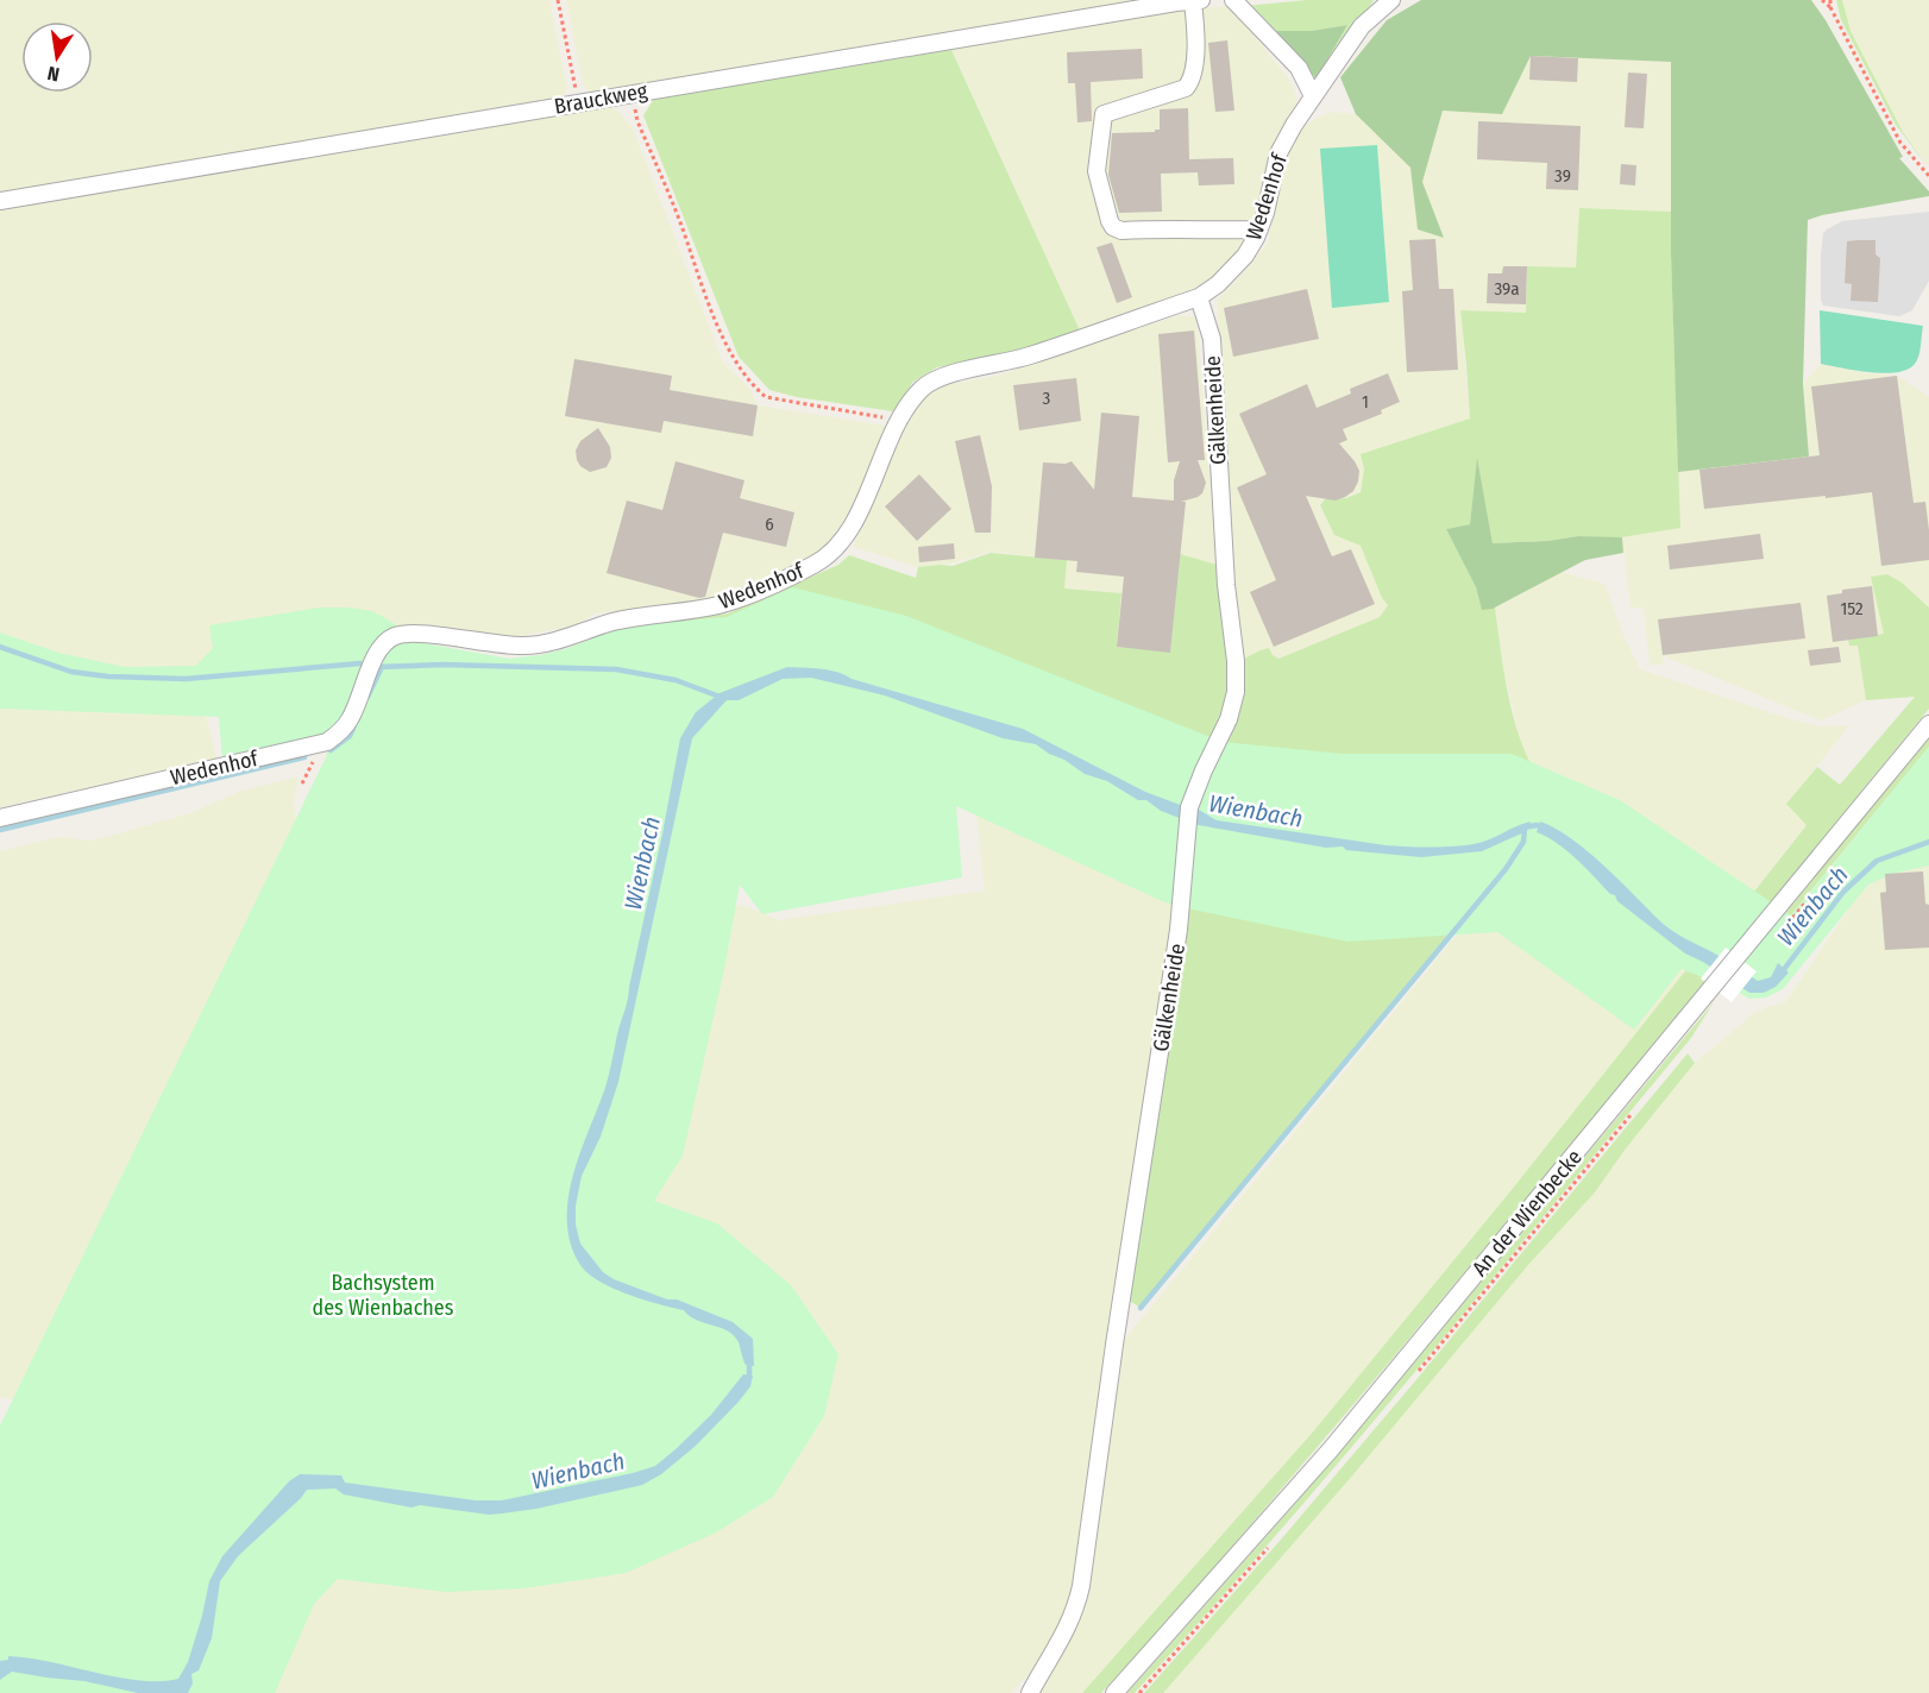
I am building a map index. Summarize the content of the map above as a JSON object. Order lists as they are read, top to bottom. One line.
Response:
{"streets":{"street":["Brauckweg","Wedenhof","Gälkenheide","An der Wienbecke"]},"crossings":[["Wedenhof","Gälkenheide"]],"water":["Wienbach"],"parks":["Bachsystem des Wienbaches"],"house_numbers":["39","39a","3","1","6","152"],"north":"bottom"}
